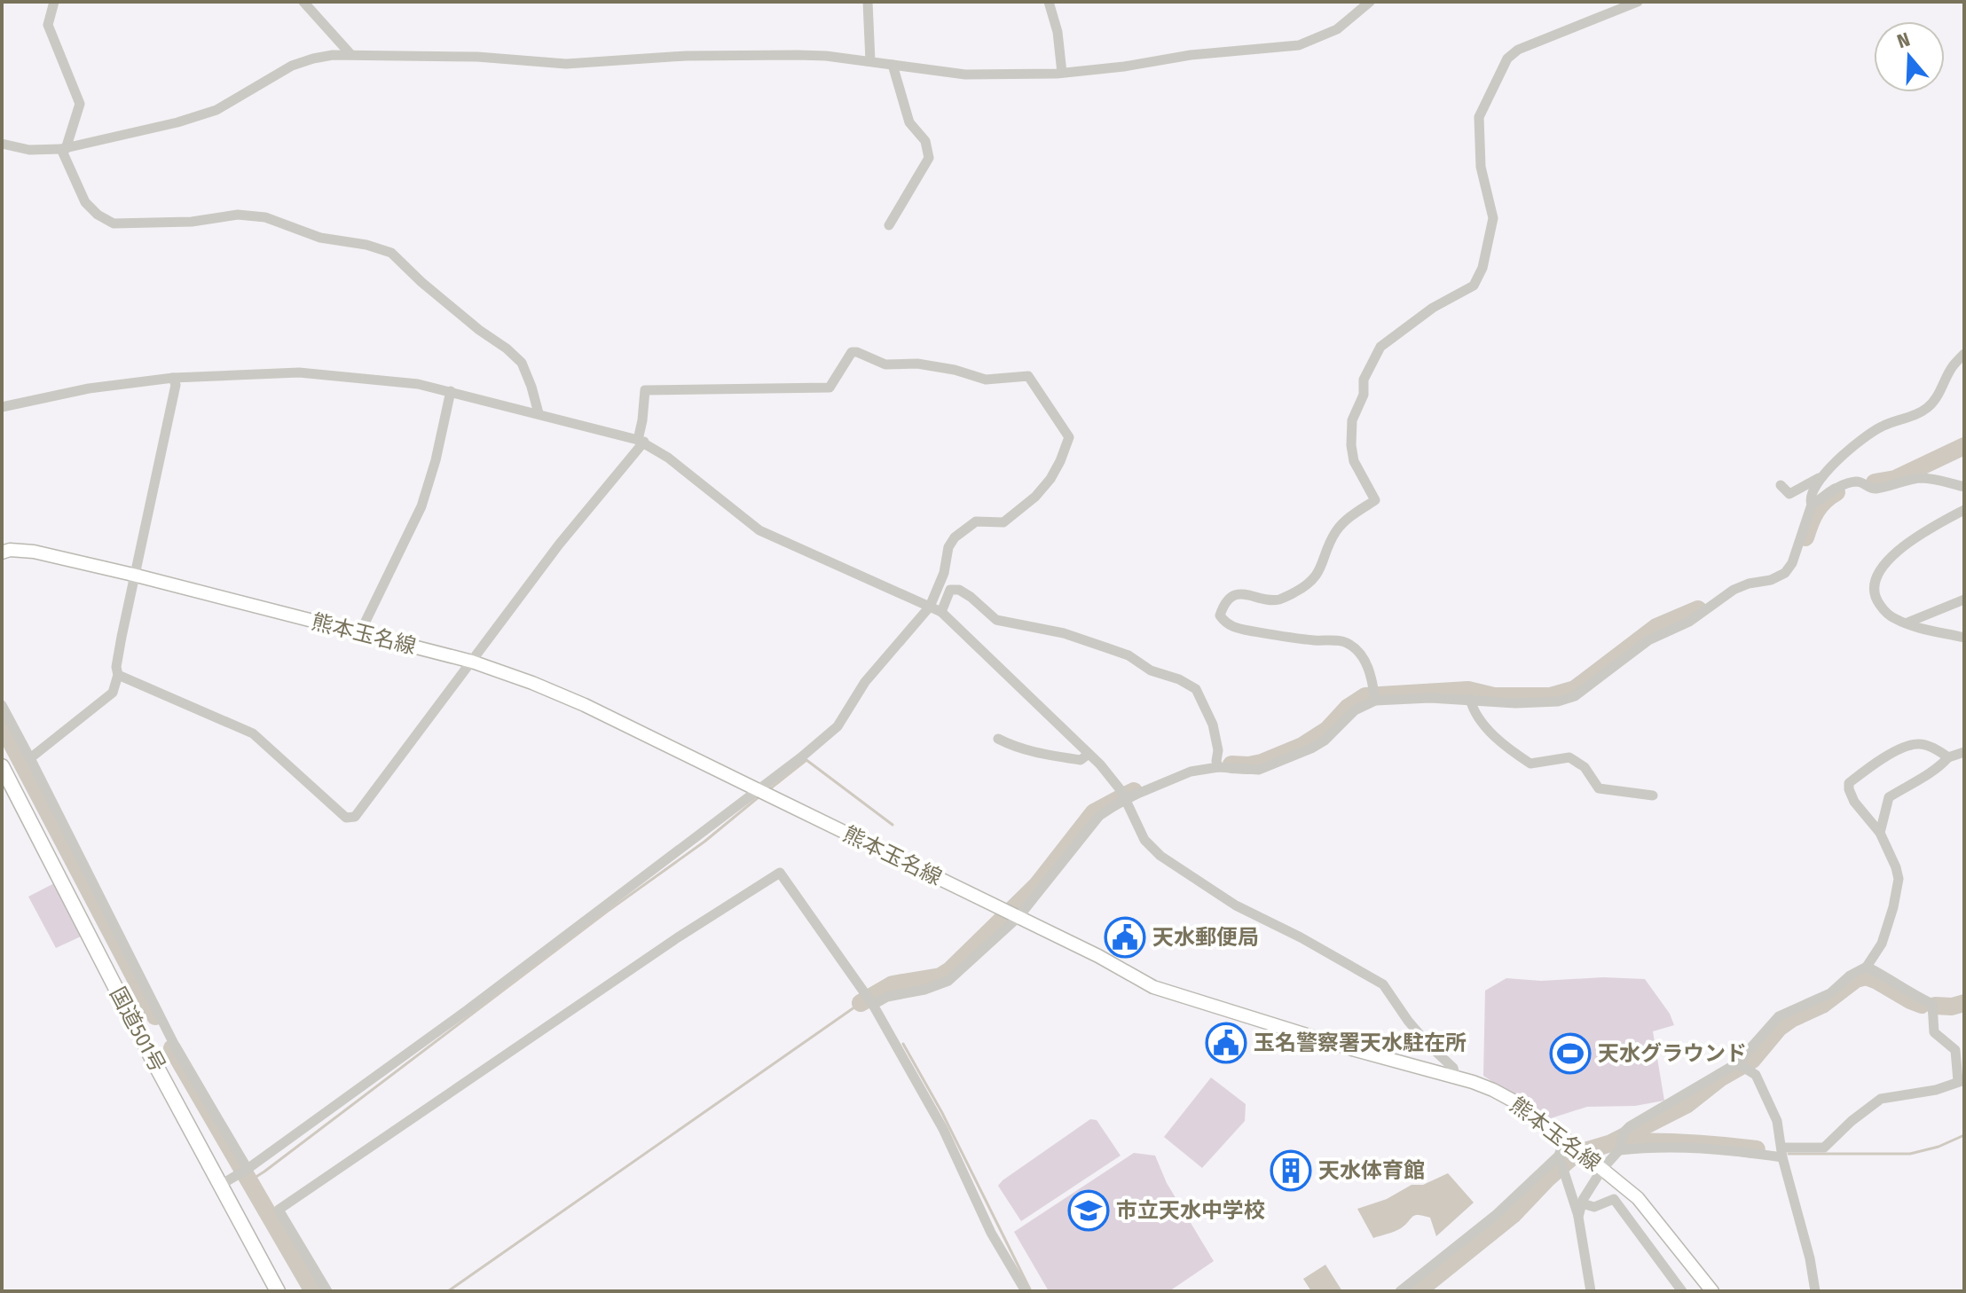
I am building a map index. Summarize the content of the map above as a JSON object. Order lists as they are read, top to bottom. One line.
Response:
{"streets":{"highway":["国道501号"],"main road":["熊本玉名線"]},"places":{"public building":["天水郵便局","玉名警察署天水駐在所"],"sports":["天水グラウンド"],"building":["天水体育館"],"school or university":["市立天水中学校"]},"north":"top"}
